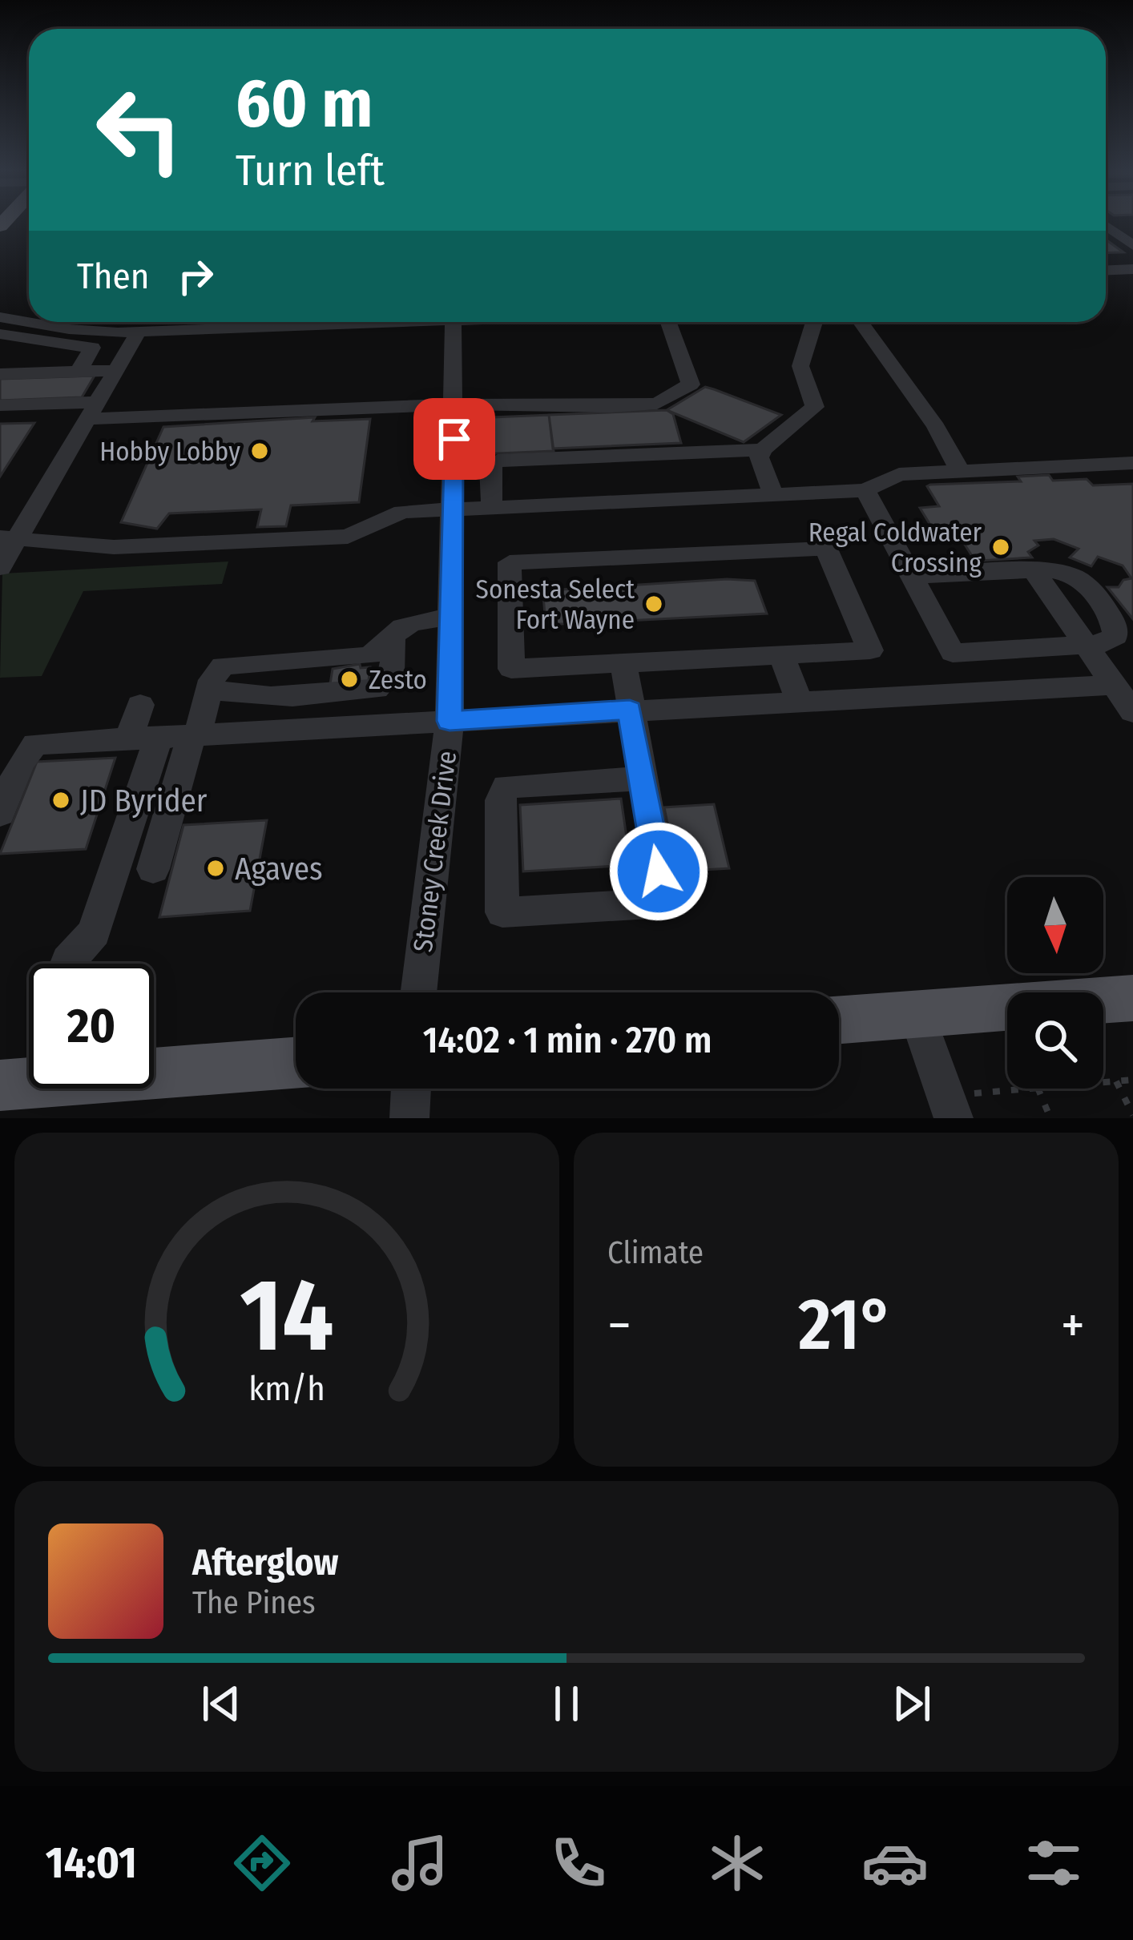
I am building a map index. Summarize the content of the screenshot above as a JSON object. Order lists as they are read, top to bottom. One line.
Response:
{"streets":{"street":["Stoney Creek Drive"]},"places":["Hobby Lobby","Regal Coldwater Crossing","Sonesta Select Fort Wayne","Zesto","JD Byrider","Agaves"],"north":"bottom","page":{"turn":["60 m","Turn left"],"then":"Then","limit":"20","trip":"14:02 · 1 min · 270 m","tile":"Climate","heat":["−","21°","+"],"song":["Afterglow","The Pines"],"tabs":"14:01","gauge":["14","km/h"]}}
